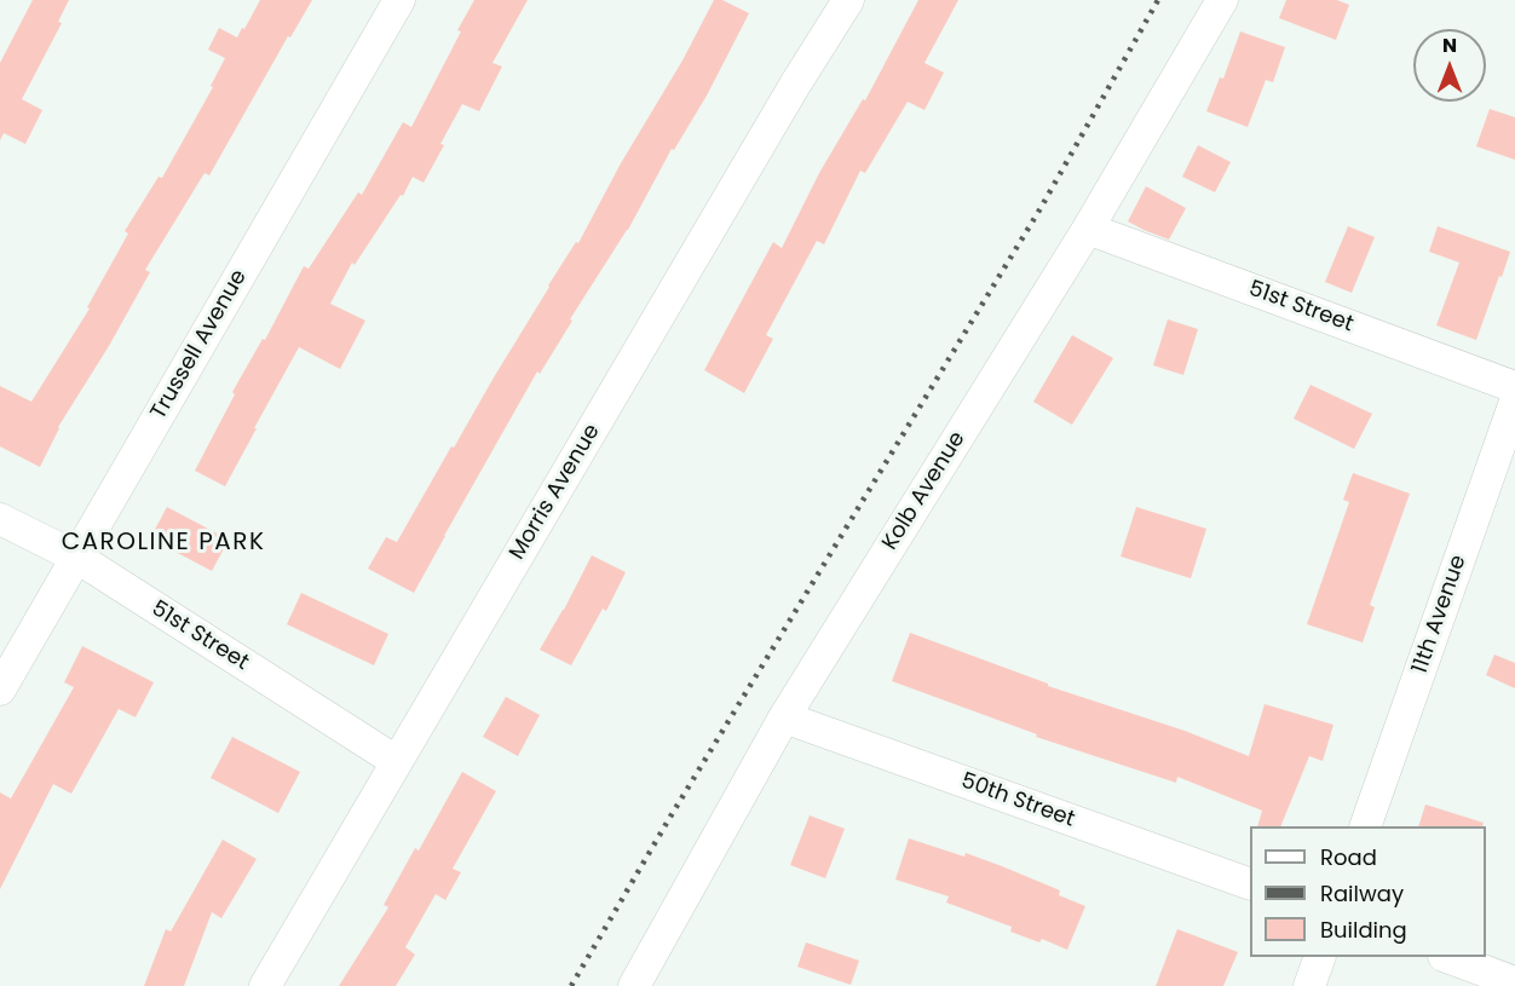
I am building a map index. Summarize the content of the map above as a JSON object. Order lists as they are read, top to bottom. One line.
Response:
{"streets":{"street":["51st Street","Trussell Avenue","Kolb Avenue","Morris Avenue","11th Avenue","50th Street"]},"crossings":[["51st Street","Trussell Avenue"],["51st Street","Kolb Avenue"],["51st Street","Morris Avenue"],["Kolb Avenue","50th Street"]],"districts":["CAROLINE PARK"],"legend":["Road","Railway","Building"],"north":"top"}
